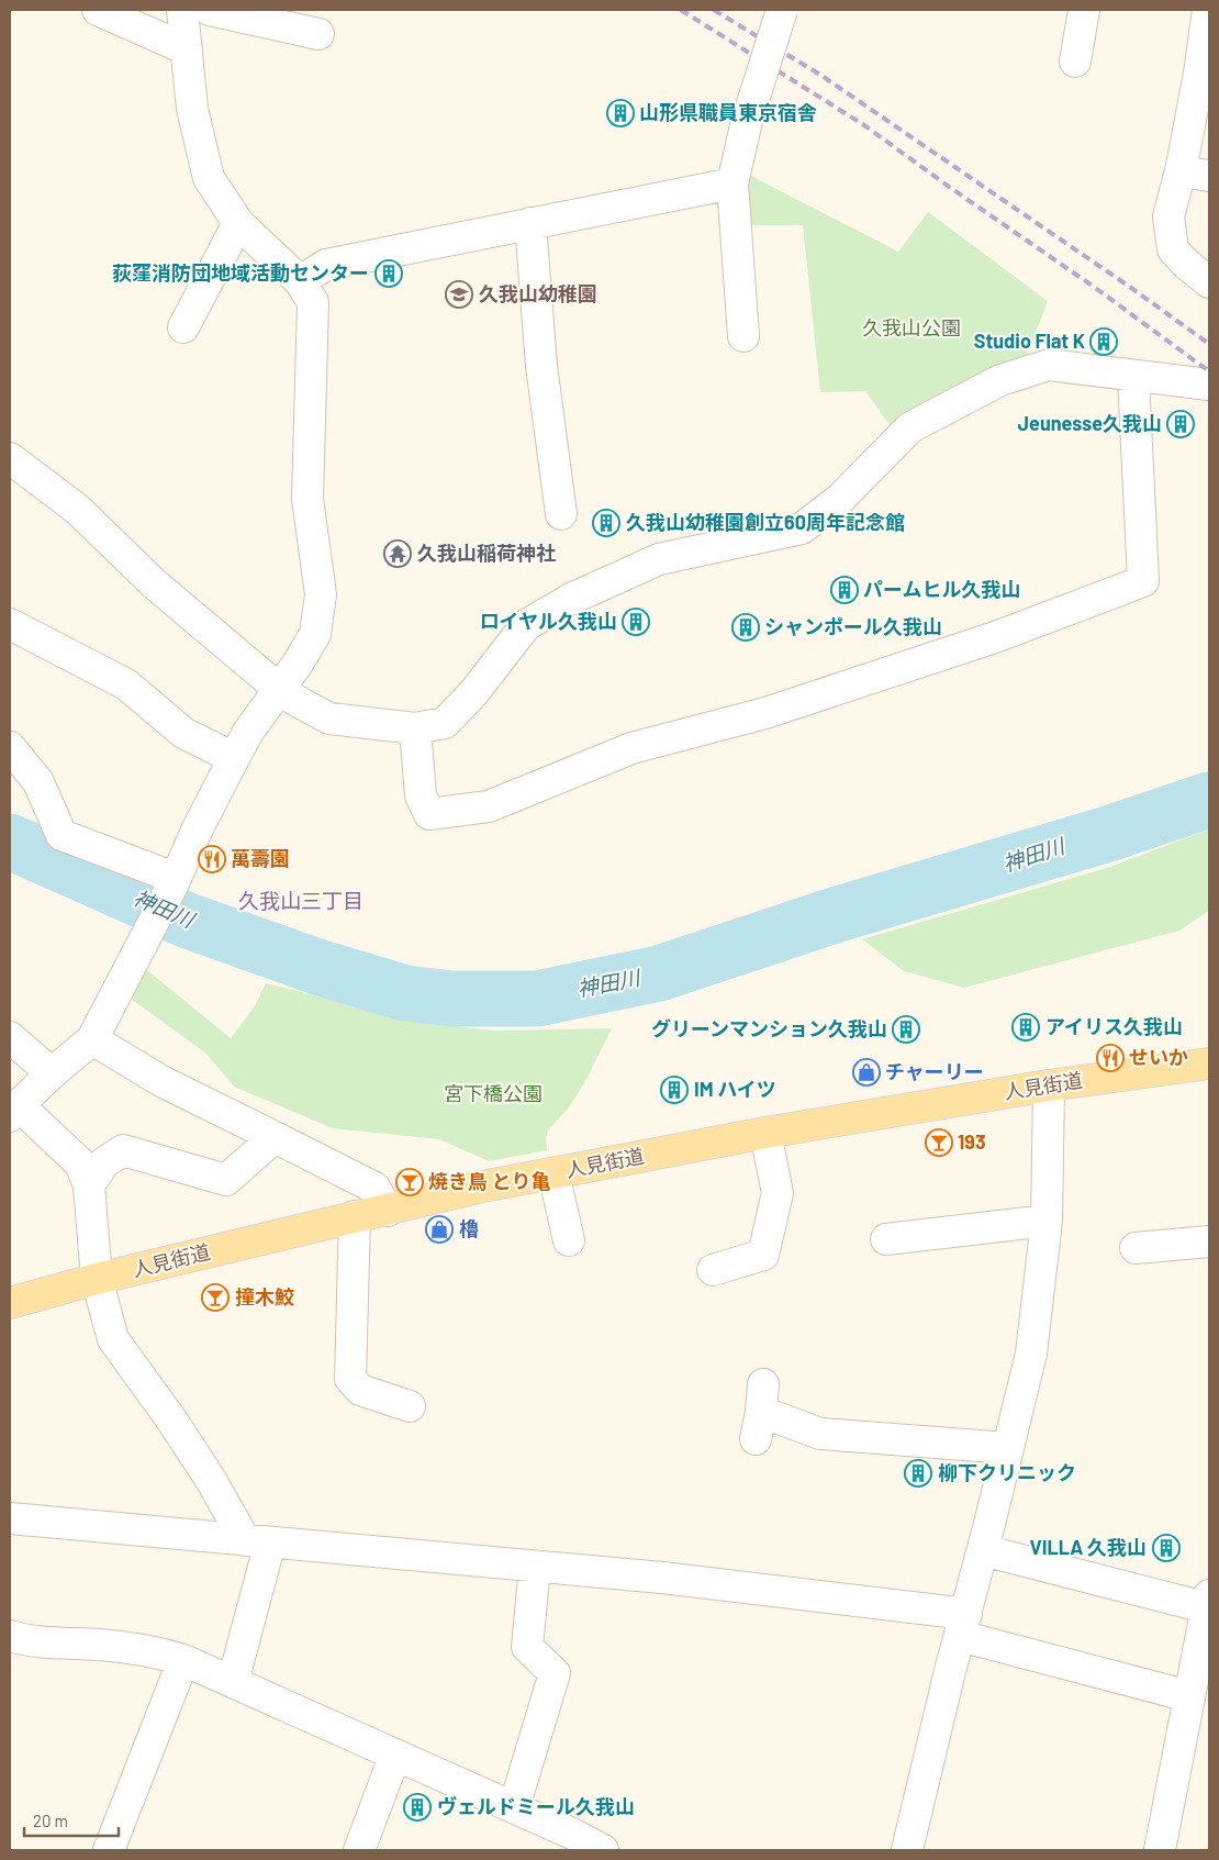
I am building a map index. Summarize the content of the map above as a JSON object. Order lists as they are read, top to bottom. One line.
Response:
{"streets":{"main road":["人見街道"]},"districts":["久我山三丁目"],"water":["神田川"],"parks":["久我山公園","宮下橋公園"],"places":{"building":["山形県職員東京宿舎","荻窪消防団地域活動センター","Studio Flat K","Jeunesse久我山","久我山幼稚園創立60周年記念館","パームヒル久我山","ロイヤル久我山","シャンポール久我山","アイリス久我山","グリーンマンション久我山","IM ハイツ","柳下クリニック","VILLA 久我山","ヴェルドミール久我山"],"school or university":["久我山幼稚園"],"temple":["久我山稲荷神社"],"restaurant":["萬壽園","せいか"],"shop":["チャーリー","櫓"],"bar":["193","焼き鳥 とり亀","撞木鮫"]},"scale_bar":"20 m"}
